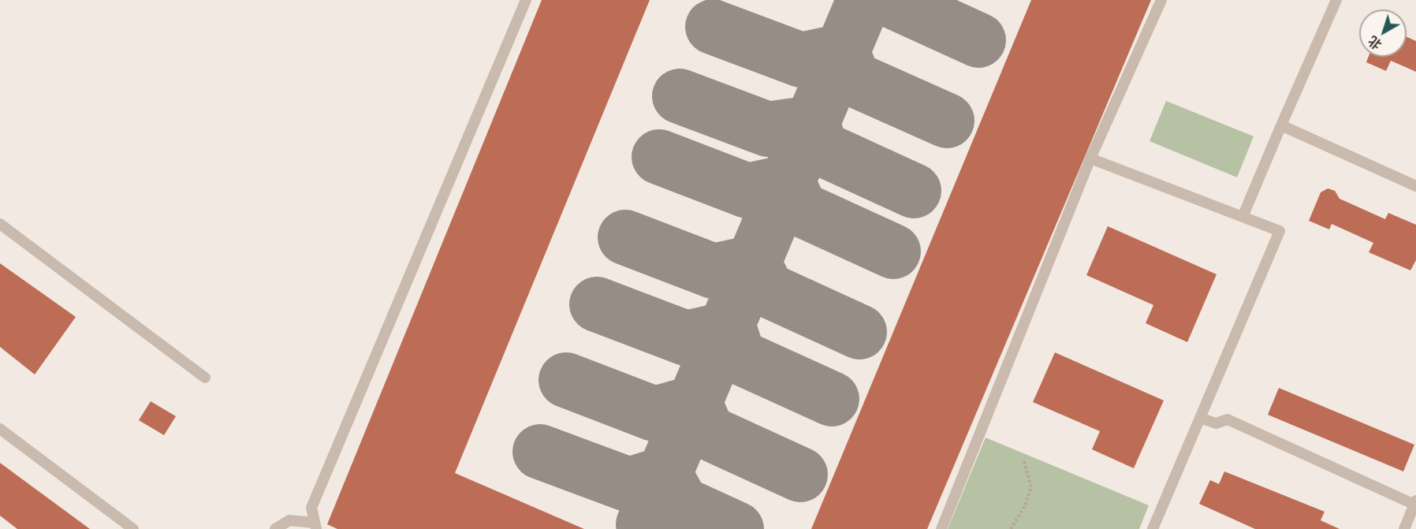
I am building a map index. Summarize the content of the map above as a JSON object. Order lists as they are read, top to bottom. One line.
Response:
{"north":"bottom left"}
